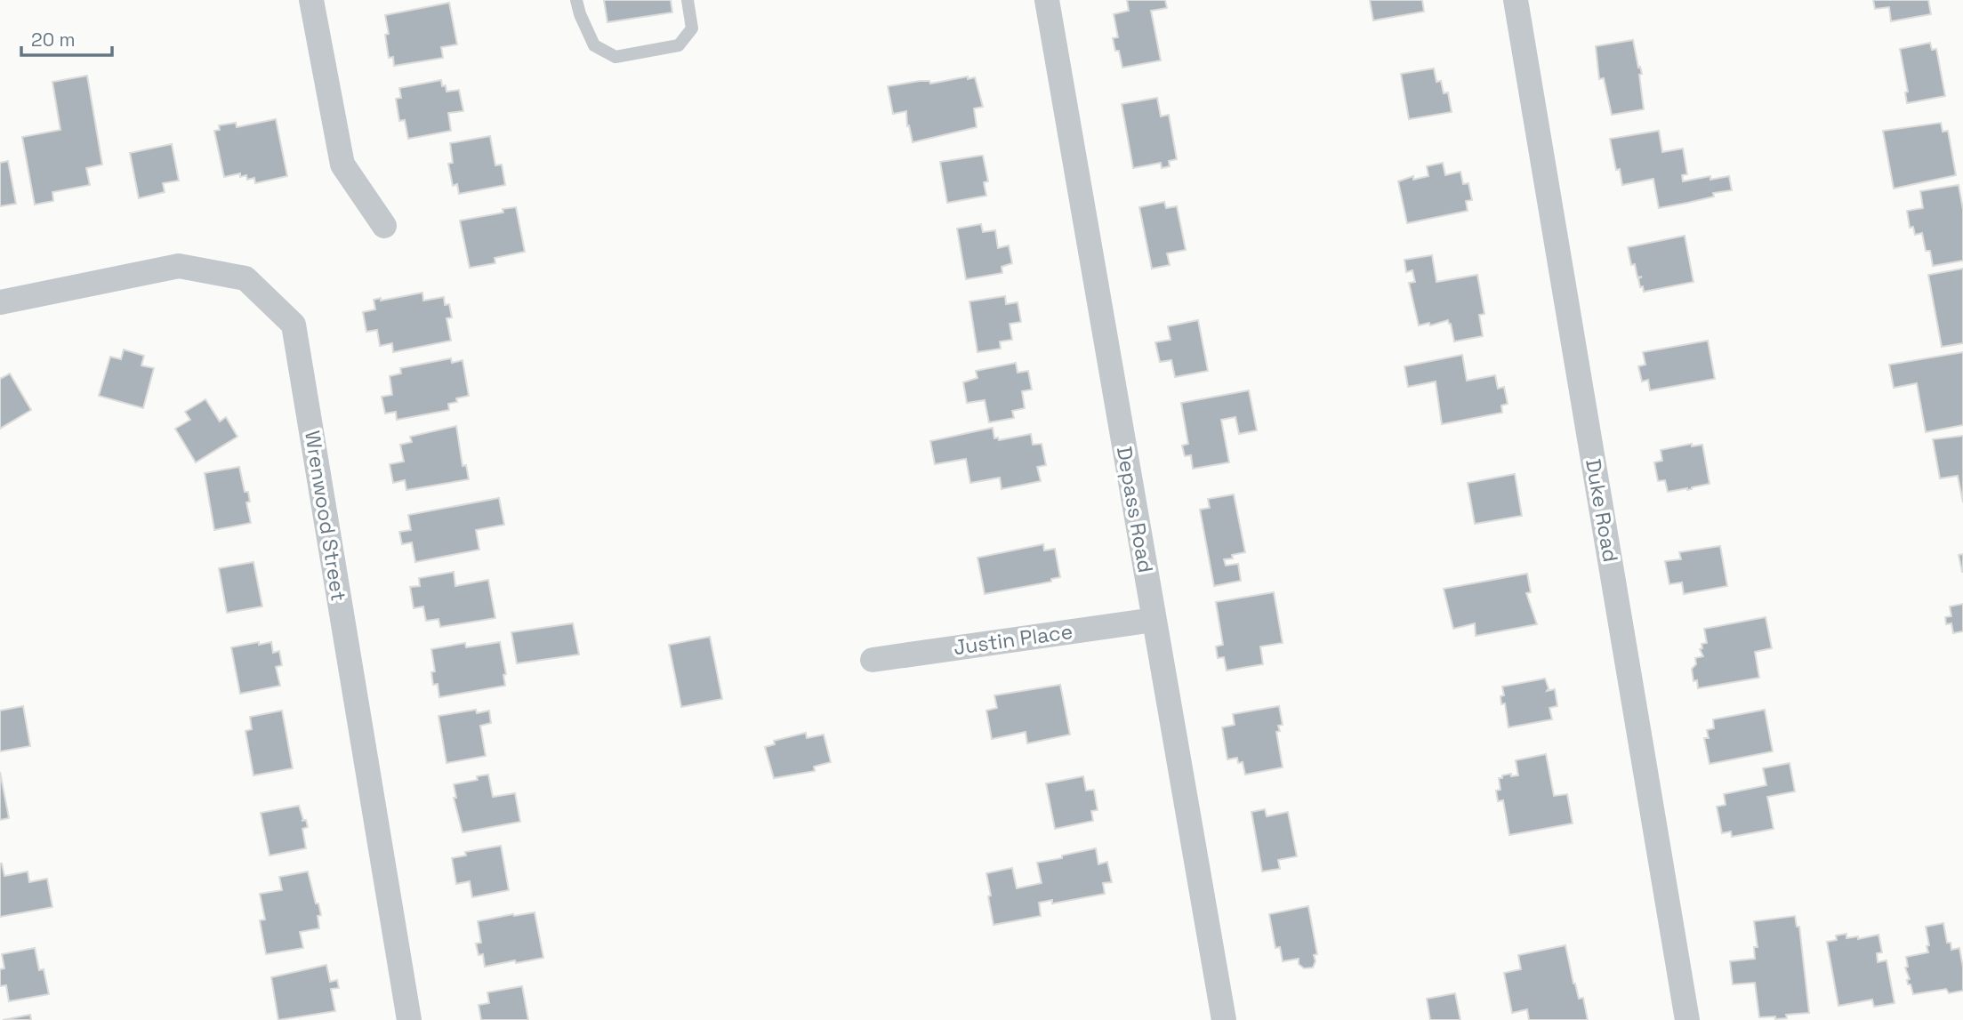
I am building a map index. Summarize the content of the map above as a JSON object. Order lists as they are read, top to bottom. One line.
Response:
{"streets":{"street":["Depass Road","Duke Road","Wrenwood Street","Justin Place"]},"crossings":[["Depass Road","Justin Place"]],"scale_bar":"20 m"}
